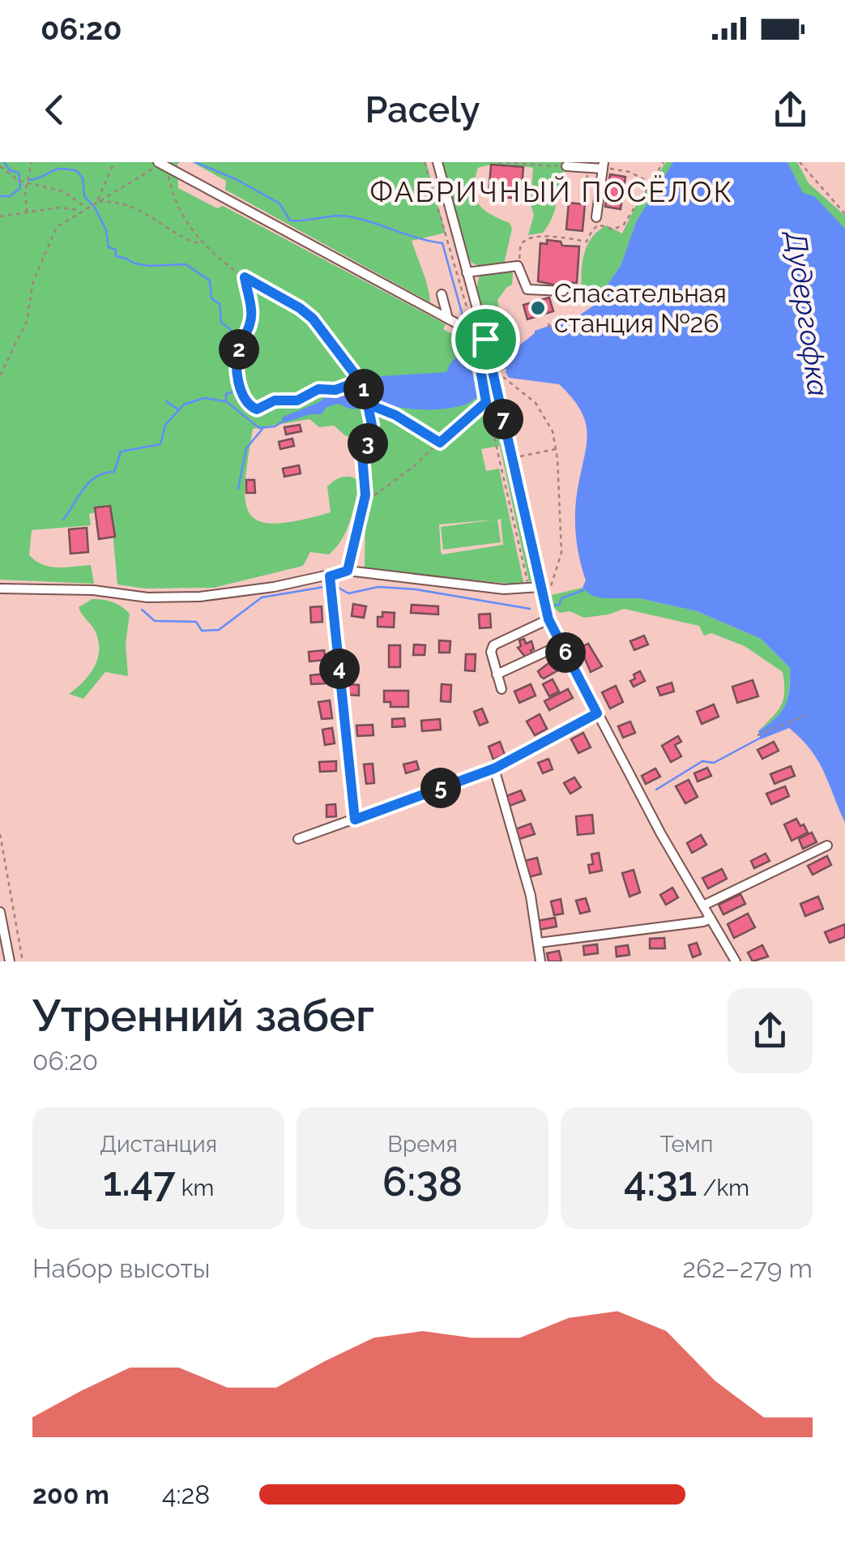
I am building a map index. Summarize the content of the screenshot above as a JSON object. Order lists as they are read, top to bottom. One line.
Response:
{"districts":["ФАБРИЧНЫЙ ПОСЁЛОК"],"water":["Дудергофка"],"places":["Спасательная станция №26"],"page":{"status":"06:20","header":"Pacely","pins":["2","1","7","3","6","4","5"],"heading":["Утренний забег","06:20"],"stats":[["Дистанция","1.47 km"],["Время","6:38"],["Темп","4:31 /km"]],"chart":["Набор высоты","262–279 m"],"list":[{"name":"200 m","note":"4:28"}]}}
